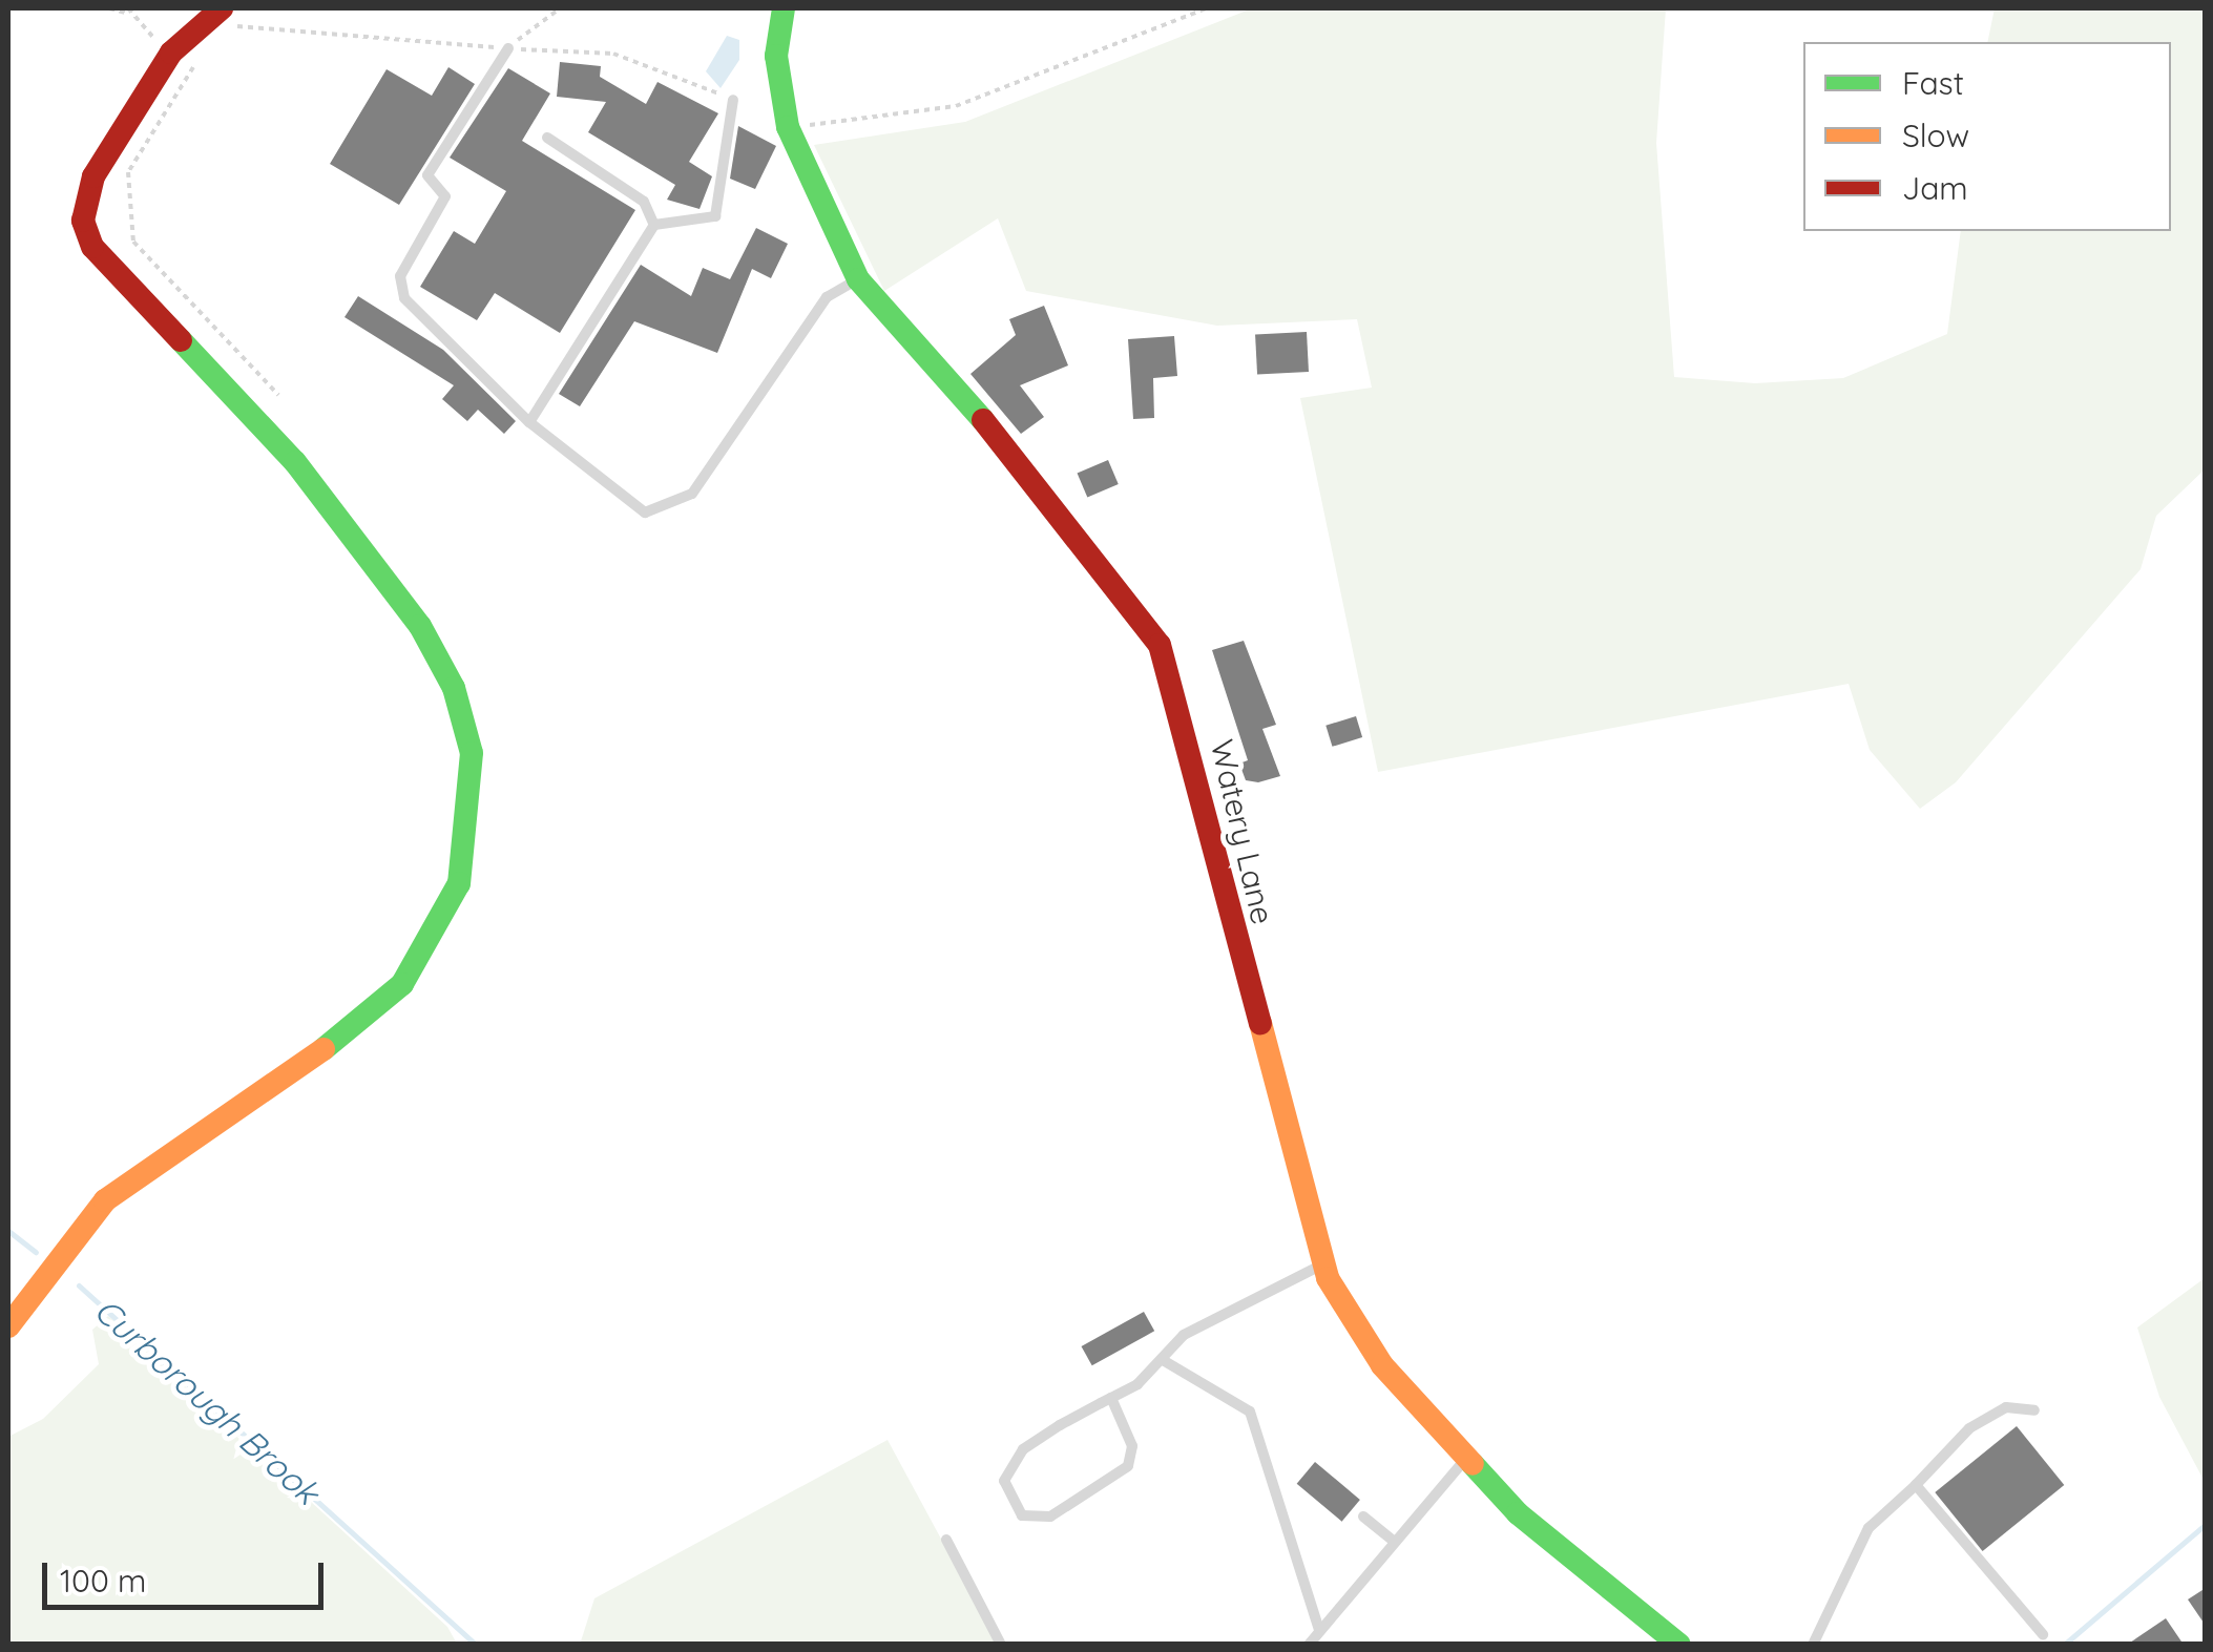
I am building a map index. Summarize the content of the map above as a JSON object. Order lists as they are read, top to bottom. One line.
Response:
{"streets":{"street":["Watery Lane"]},"water":["Curborough Brook"],"legend":["Fast","Slow","Jam"],"scale_bar":"100 m"}
